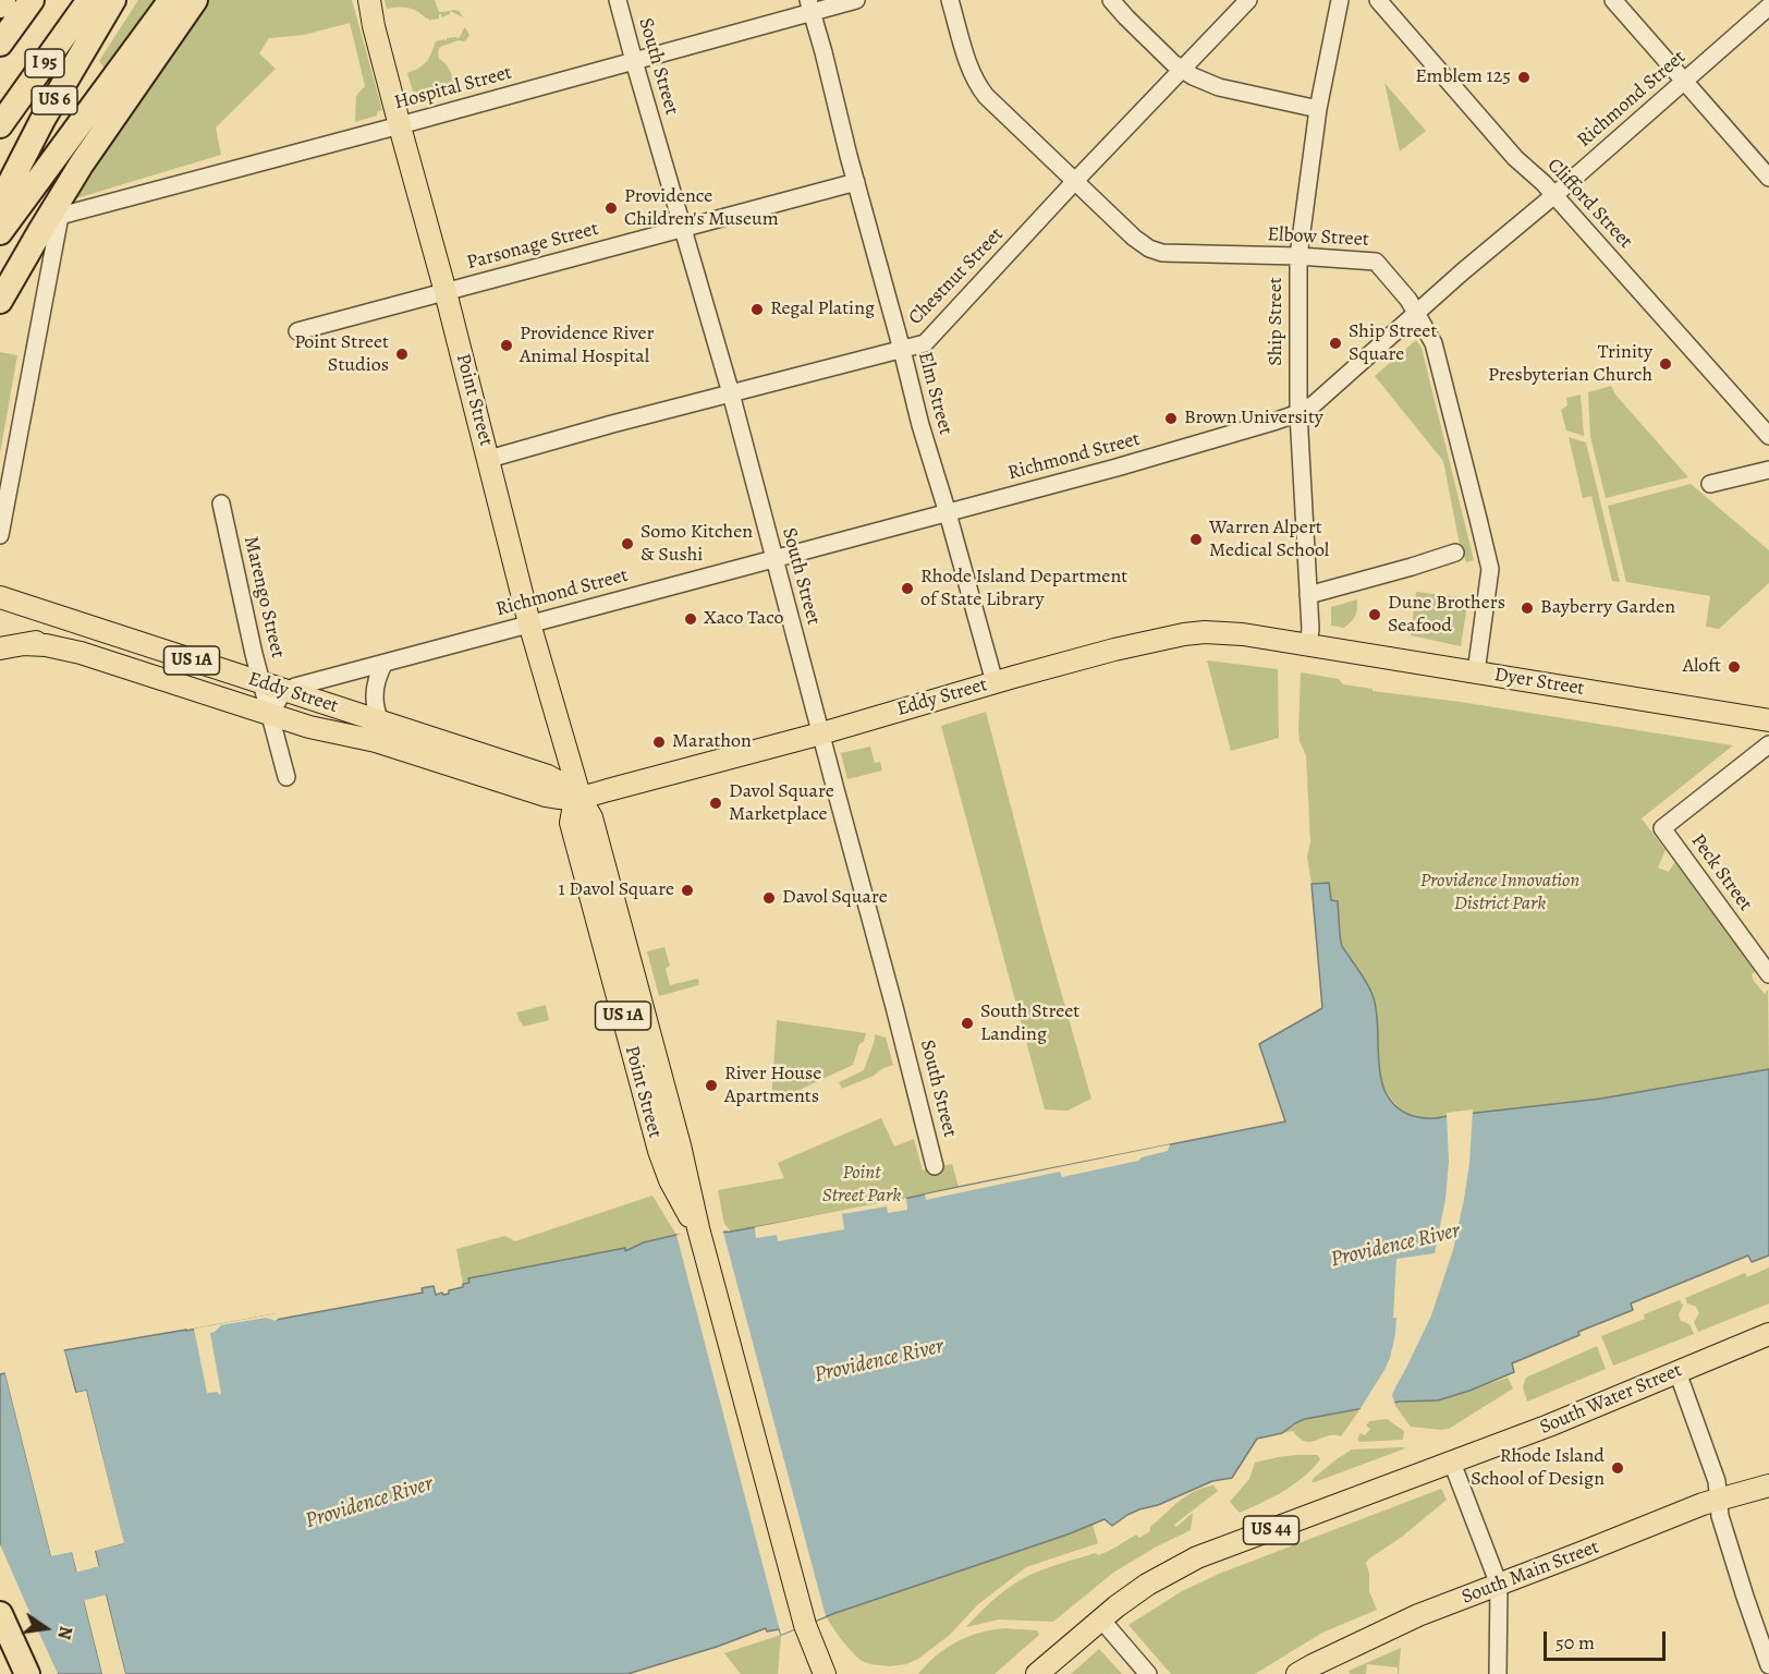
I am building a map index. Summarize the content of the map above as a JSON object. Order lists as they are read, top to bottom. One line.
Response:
{"streets":{"highway":["I 95","US 6"],"main road":["Point Street","US 1A","Dyer Street","Eddy Street","South Water Street","US 44","South Main Street"],"street":["South Street","Hospital Street","Richmond Street","Clifford Street","Elbow Street","Parsonage Street","Chestnut Street","Ship Street","Elm Street","Marengo Street","Peck Street"]},"crossings":[["South Street","Hospital Street"],["South Street","Richmond Street"],["South Street","Parsonage Street"],["South Street","Chestnut Street"],["South Street","Eddy Street"],["Hospital Street","Elm Street"],["Hospital Street","Point Street"],["Richmond Street","Clifford Street"],["Richmond Street","Elbow Street"],["Richmond Street","Ship Street"],["Richmond Street","Elm Street"],["Richmond Street","Point Street"],["Richmond Street","Eddy Street"],["Elbow Street","Chestnut Street"],["Elbow Street","Ship Street"],["Elbow Street","Dyer Street"],["Parsonage Street","Elm Street"],["Parsonage Street","Point Street"],["Chestnut Street","Elm Street"],["Chestnut Street","Point Street"],["Ship Street","Dyer Street"],["Ship Street","Eddy Street"],["Elm Street","Eddy Street"],["Point Street","US 1A"],["Point Street","Eddy Street"],["Marengo Street","Eddy Street"],["US 1A","Eddy Street"],["Dyer Street","Eddy Street"]],"water":["Providence River"],"parks":["Providence Innovation District Park","Point Street Park"],"places":["Emblem 125","Providence Children's Museum","Regal Plating","Ship Street Square","Providence River Animal Hospital","Point Street Studios","Trinity Presbyterian Church","Brown University","Warren Alpert Medical School","Somo Kitchen & Sushi","Rhode Island Department of State Library","Bayberry Garden","Dune Brothers Seafood","Xaco Taco","Aloft","Marathon","Davol Square Marketplace","1 Davol Square","Davol Square","South Street Landing","River House Apartments","Rhode Island School of Design"],"scale_bar":"50 m","north":"right"}
